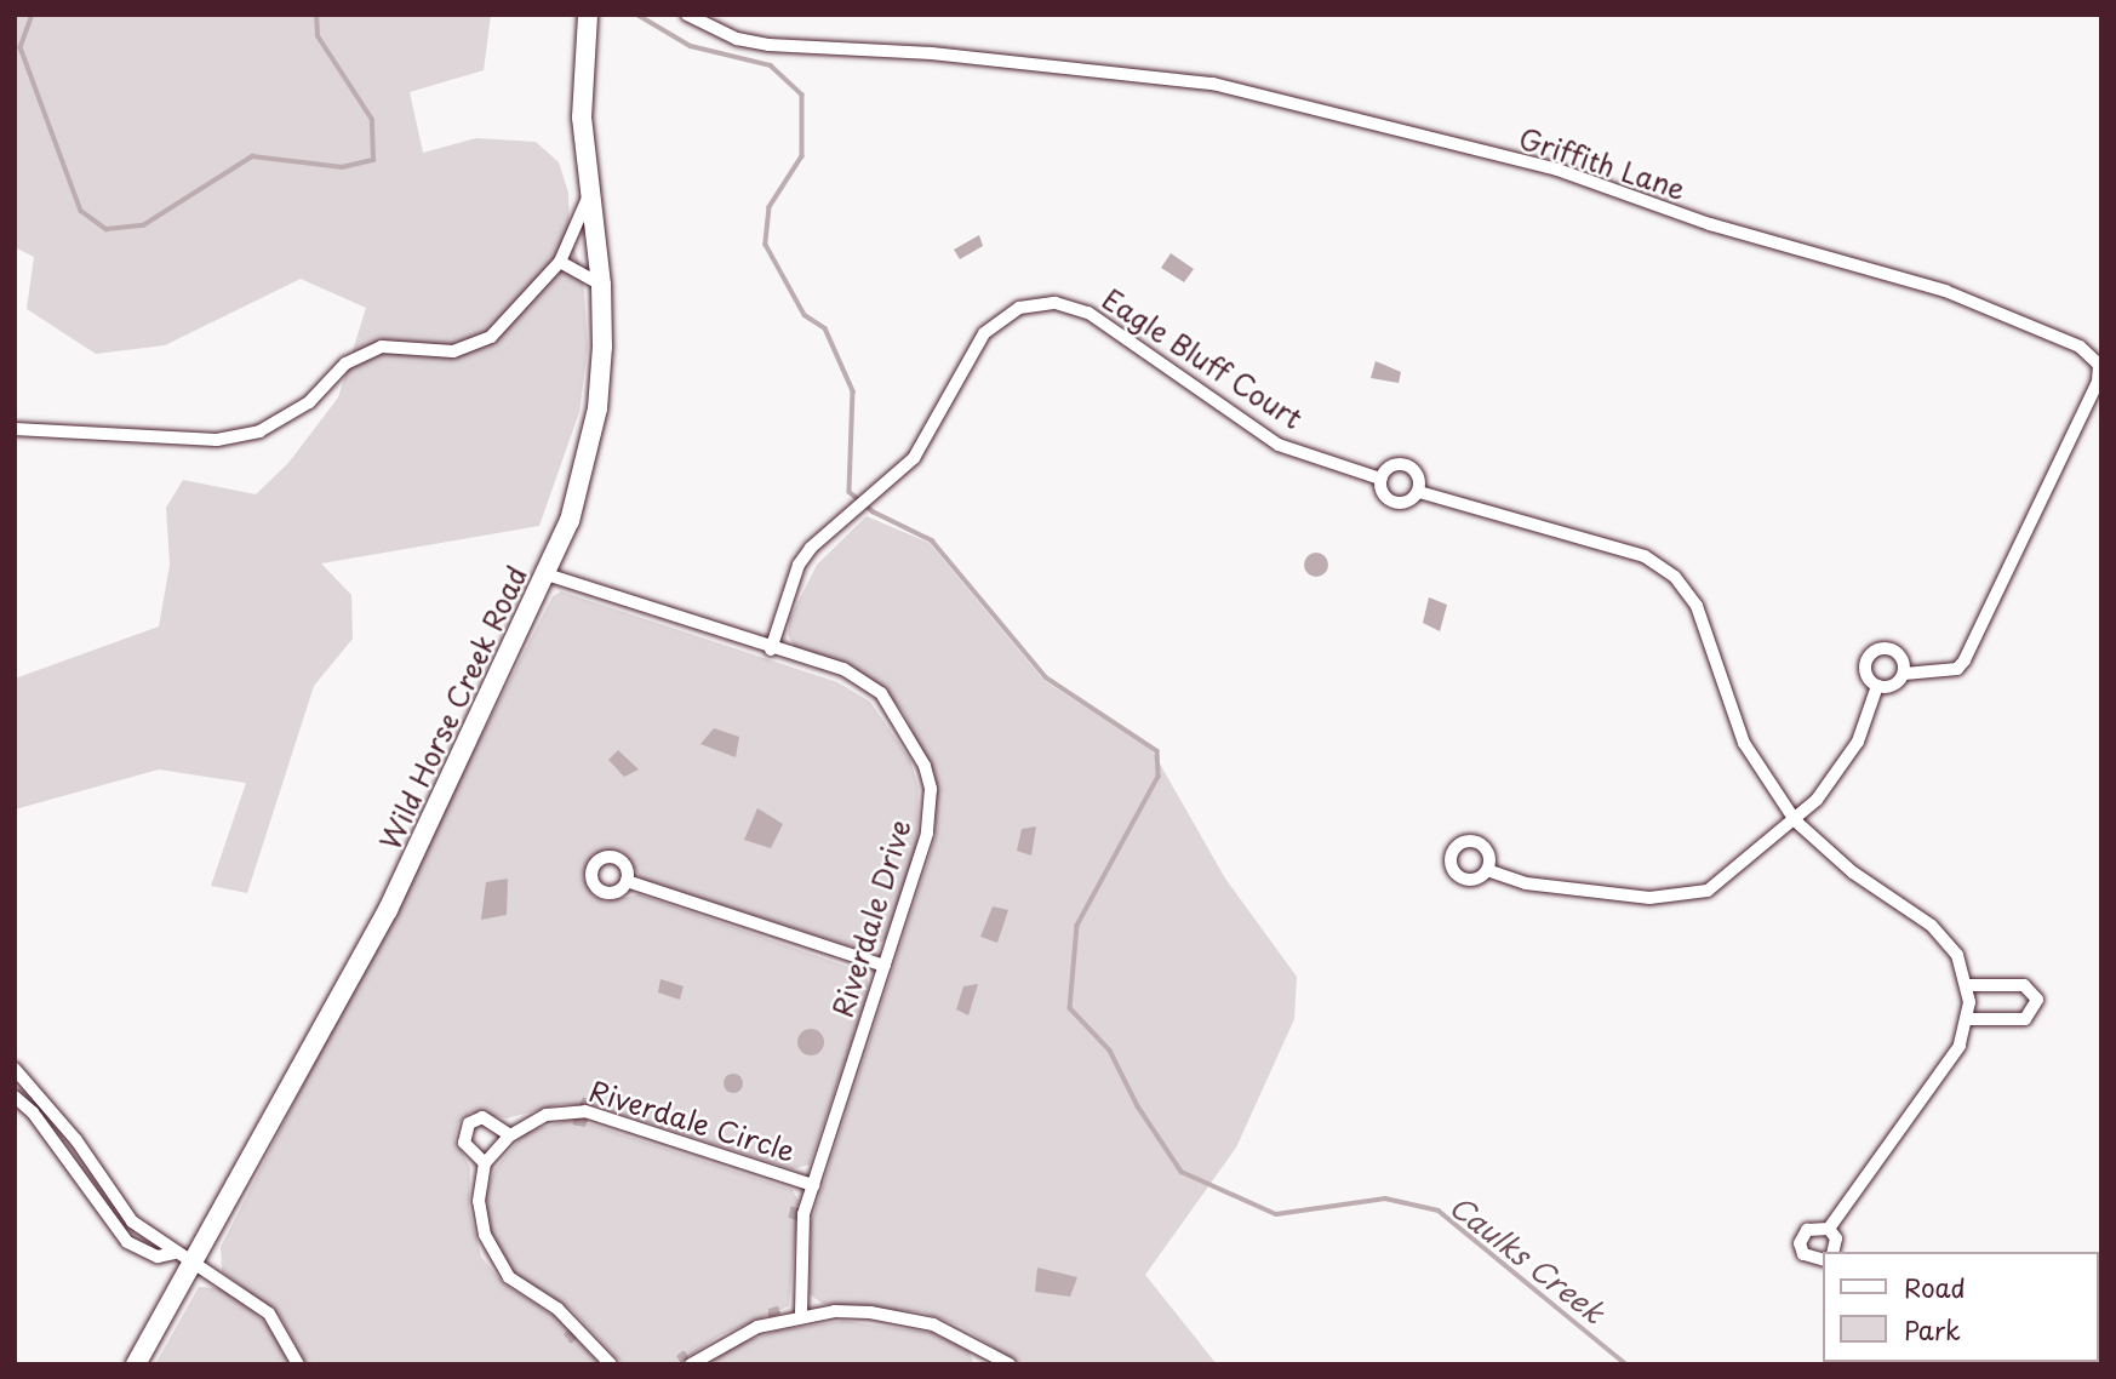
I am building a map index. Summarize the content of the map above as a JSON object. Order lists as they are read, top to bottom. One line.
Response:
{"streets":{"main road":["Wild Horse Creek Road"],"street":["Griffith Lane","Eagle Bluff Court","Riverdale Drive","Riverdale Circle"]},"crossings":[["Eagle Bluff Court","Riverdale Drive"],["Wild Horse Creek Road","Riverdale Drive"],["Riverdale Drive","Riverdale Circle"]],"water":["Caulks Creek"],"legend":["Road","Park"]}
